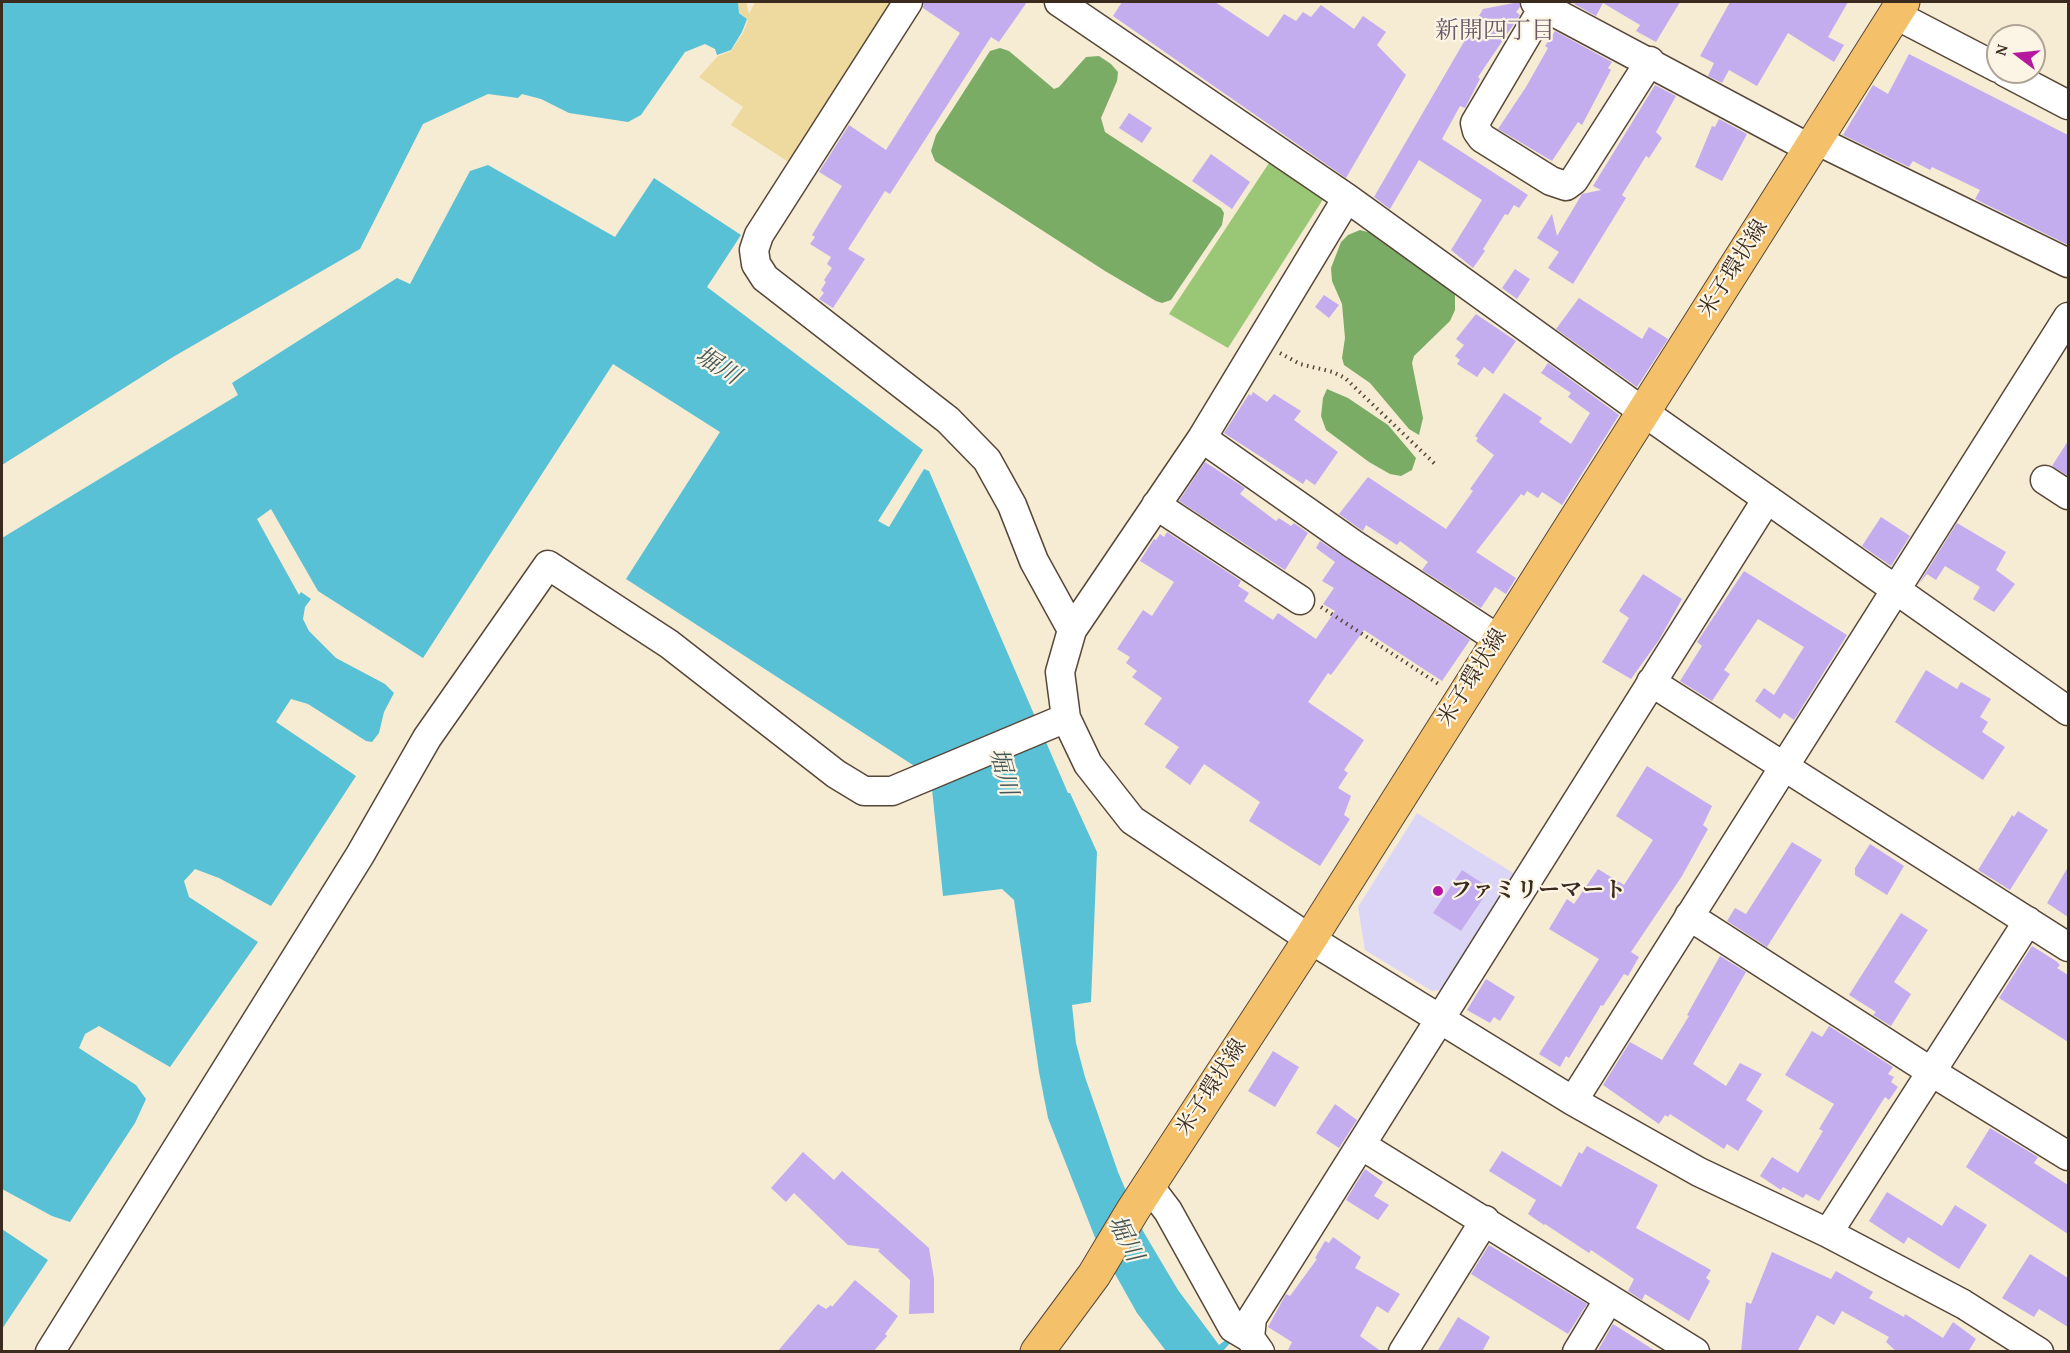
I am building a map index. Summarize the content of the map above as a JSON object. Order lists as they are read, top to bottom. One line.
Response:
{"streets":{"main road":["米子環状線"]},"districts":["新開四丁目"],"water":["堀川"],"places":["ファミリーマート"],"north":"left"}
